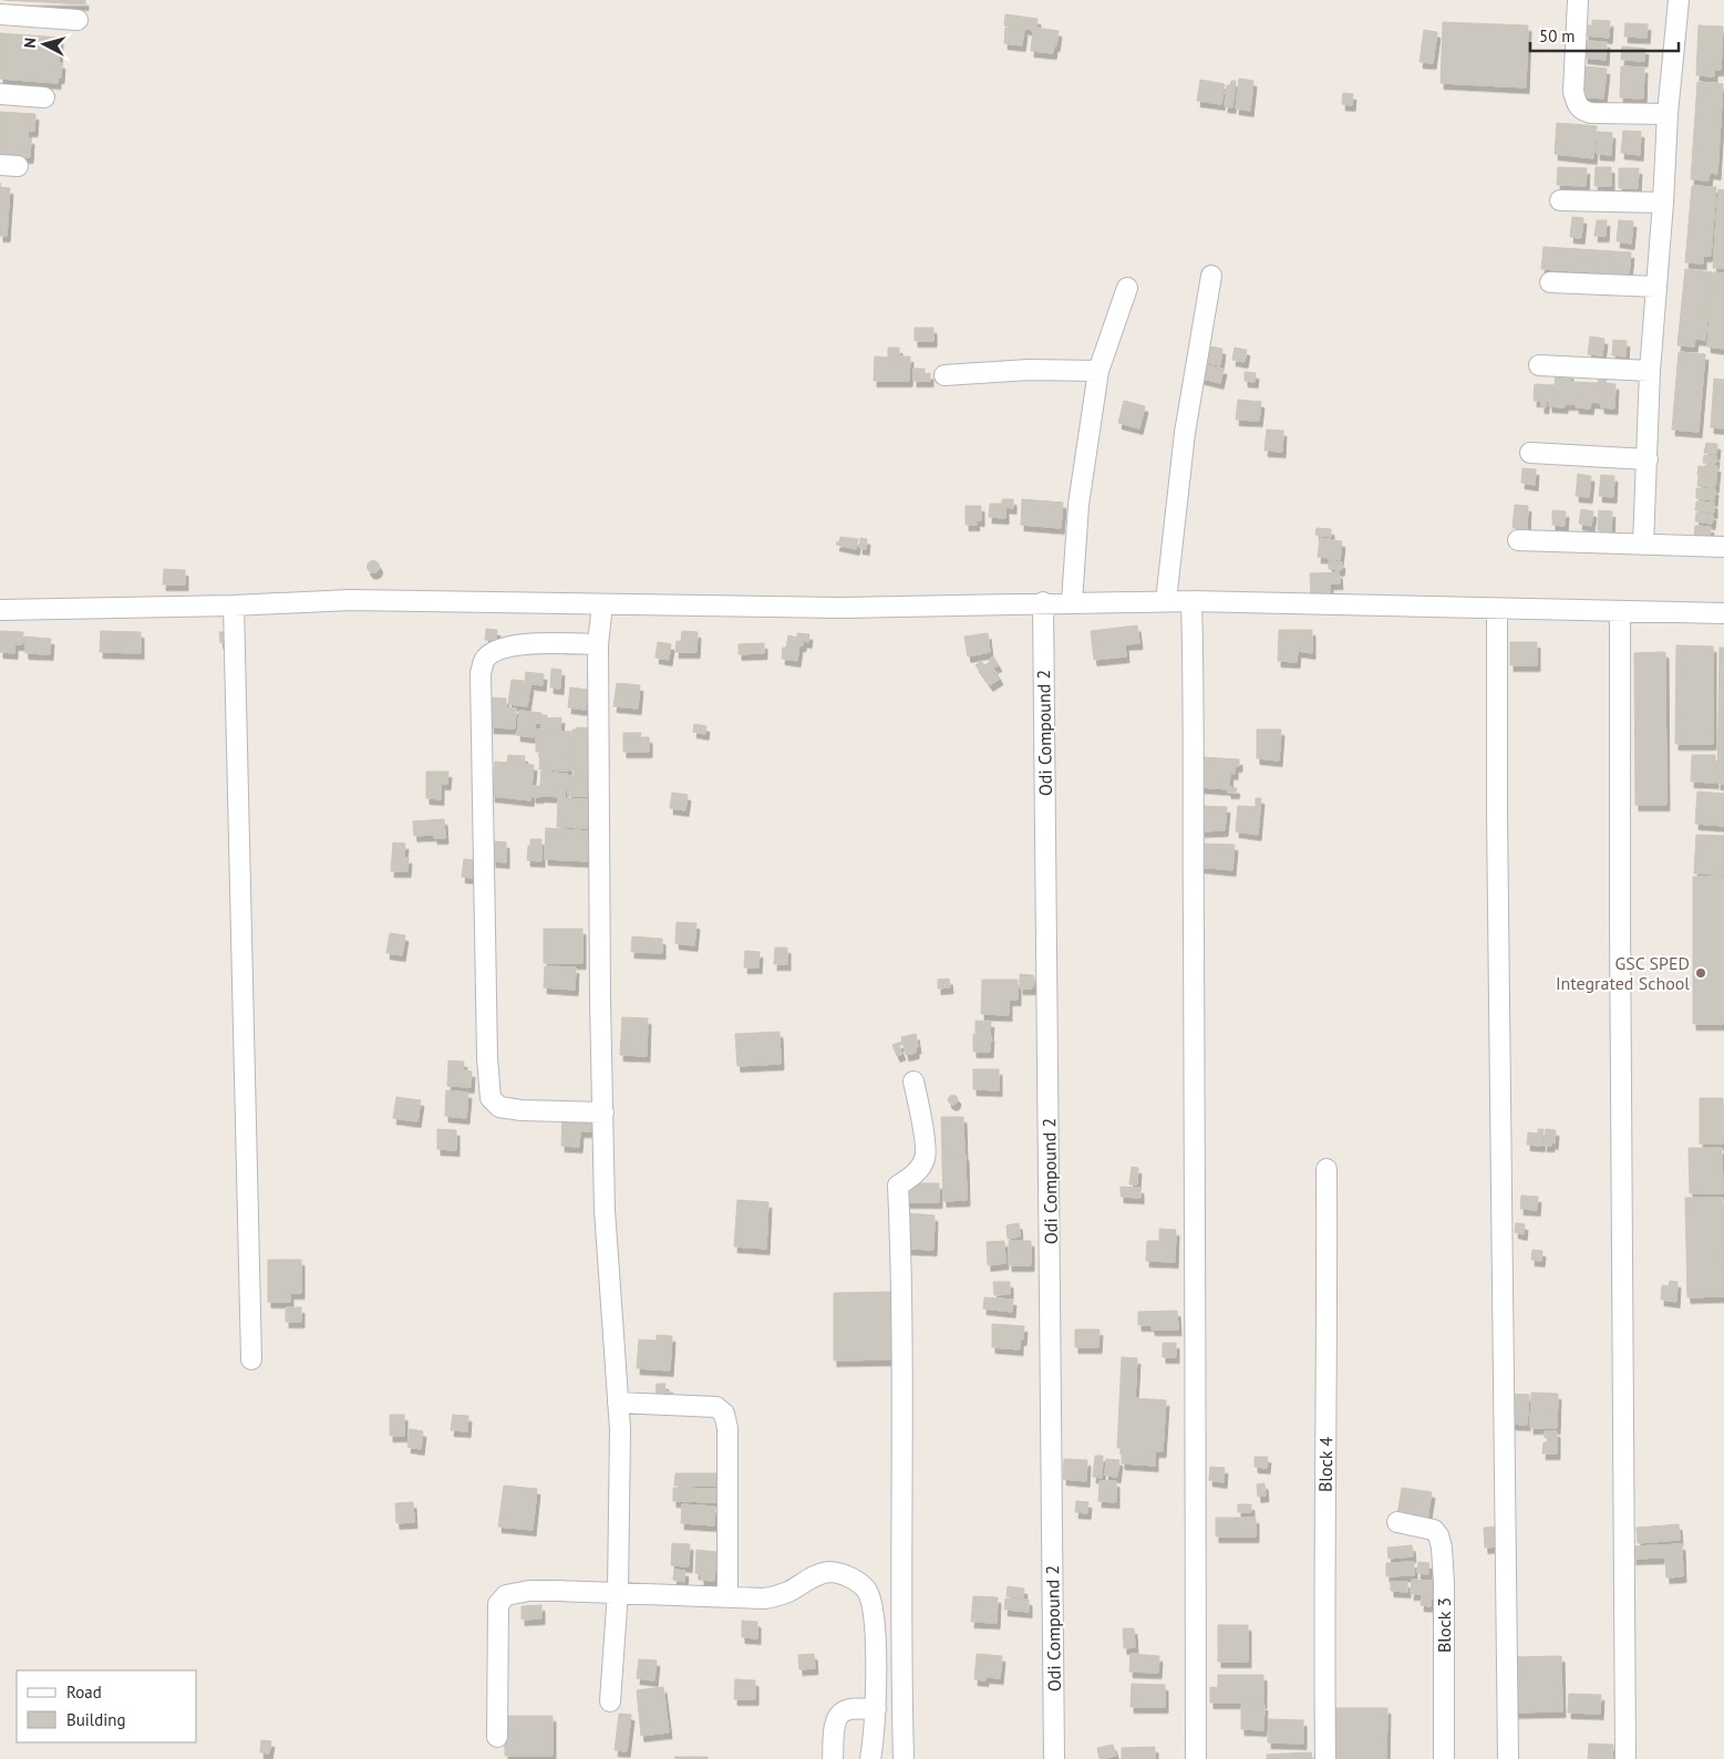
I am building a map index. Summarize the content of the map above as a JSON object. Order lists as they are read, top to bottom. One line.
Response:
{"streets":{"street":["Odi Compound 2","Block 4","Block 3"]},"places":["GSC SPED Integrated School"],"legend":["Road","Building"],"scale_bar":"50 m","north":"left"}
